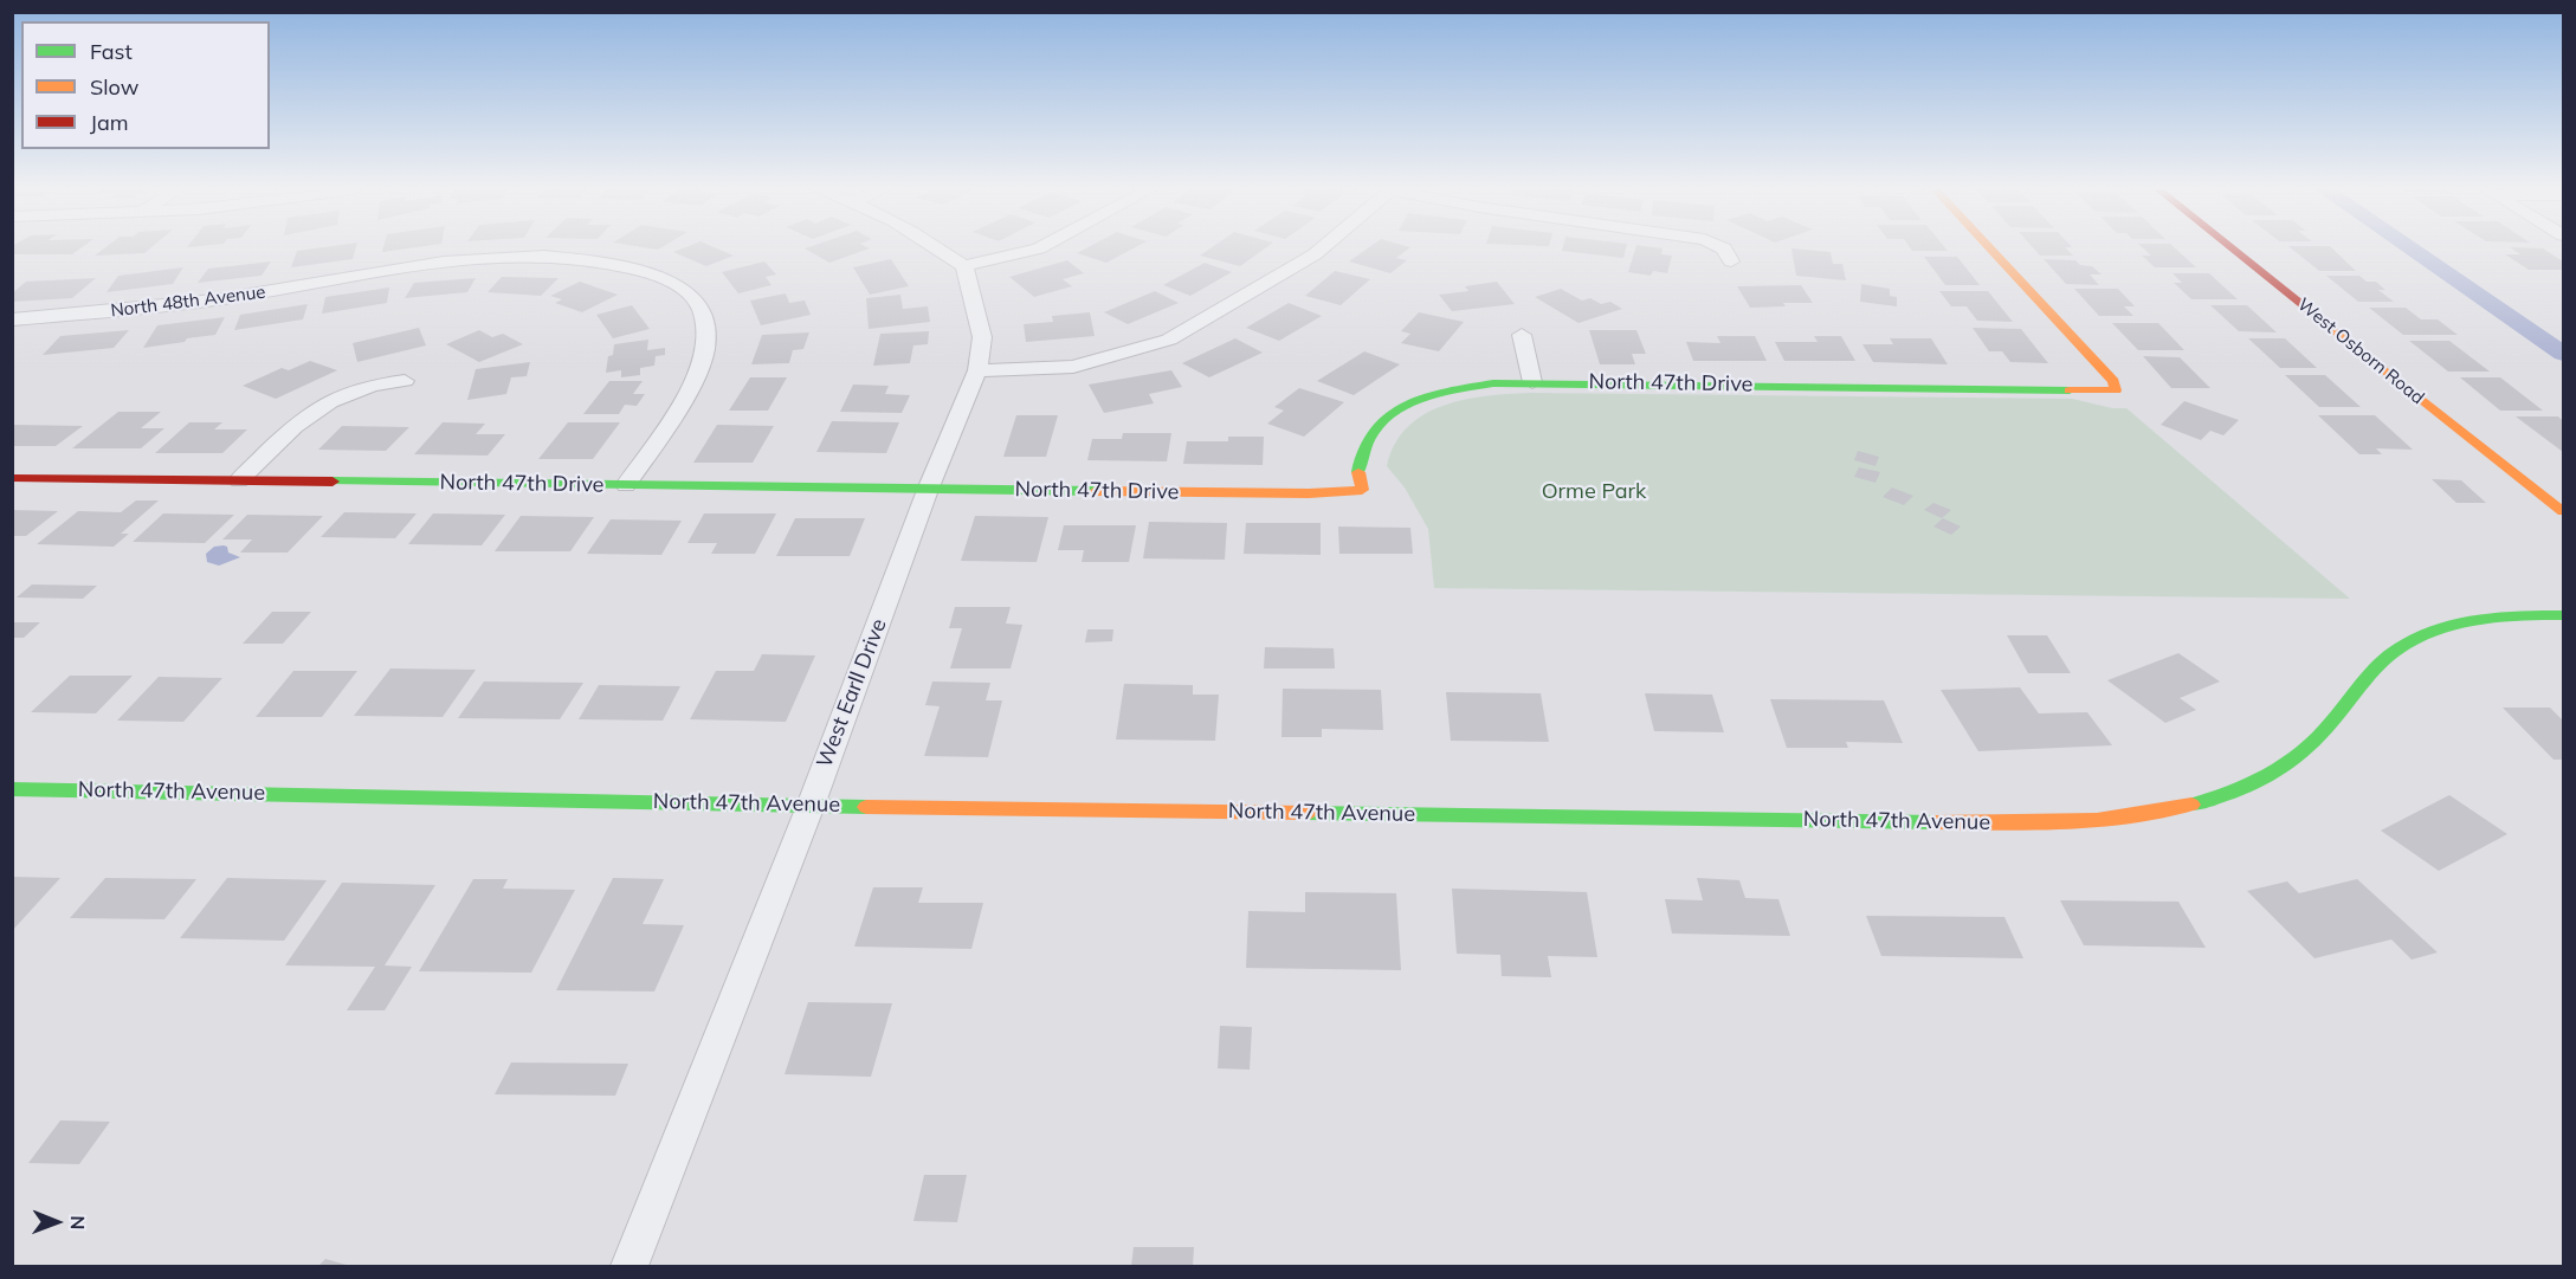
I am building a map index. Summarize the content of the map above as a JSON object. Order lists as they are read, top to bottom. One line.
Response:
{"streets":{"street":["North 48th Avenue","West Osborn Road","North 47th Drive","West Earll Drive","North 47th Avenue"]},"crossings":[["North 48th Avenue","North 47th Drive"],["North 47th Drive","West Earll Drive"],["West Earll Drive","North 47th Avenue"]],"parks":["Orme Park"],"legend":["Fast","Slow","Jam"],"north":"right"}
